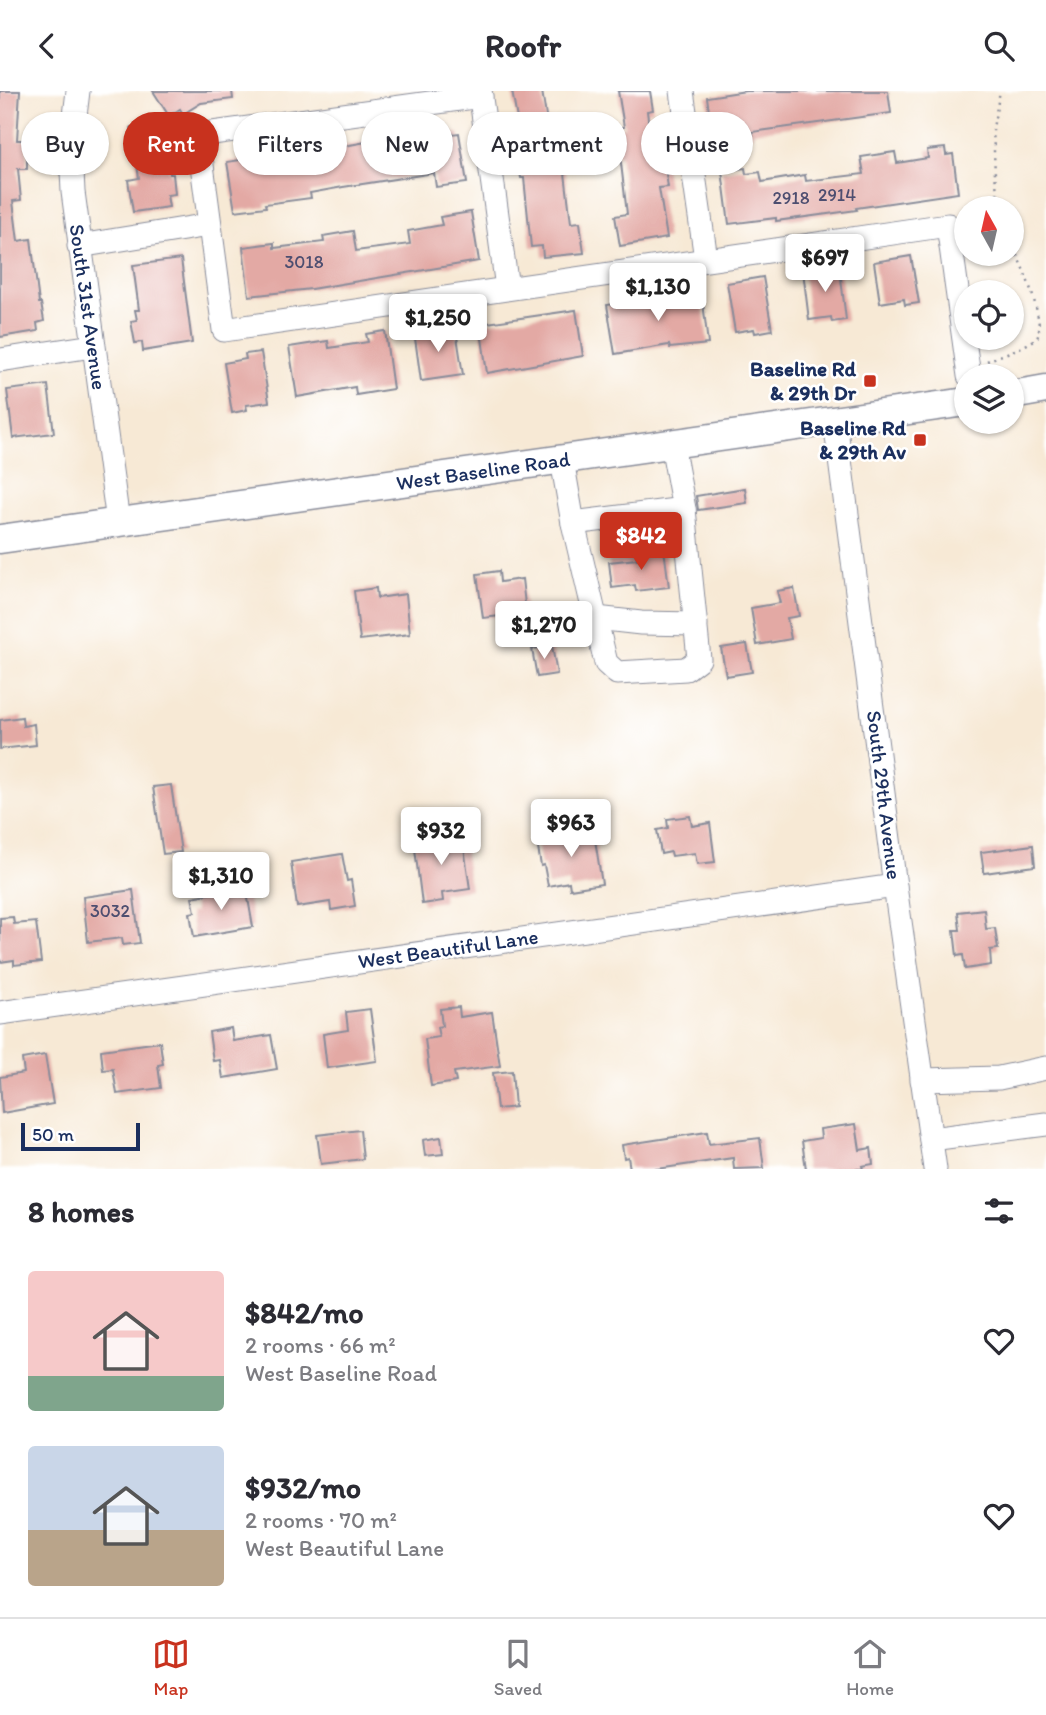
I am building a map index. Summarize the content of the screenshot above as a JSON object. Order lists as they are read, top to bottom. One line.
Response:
{"streets":{"main road":["West Baseline Road"],"street":["South 31st Avenue","South 29th Avenue","West Beautiful Lane"]},"crossings":[["South 31st Avenue","West Baseline Road"],["West Baseline Road","South 29th Avenue"],["South 29th Avenue","West Beautiful Lane"]],"places":{"transit":["Baseline Rd & 29th Dr","Baseline Rd & 29th Av"]},"house_numbers":["2914","2918","3018","3032"],"scale_bar":"50 m","north":"top","page":{"header":"Roofr","chip":["Buy","Rent","Filters","New","Apartment","House"],"price":["$697","$1,130","$1,250","$842","$1,270","$963","$932","$1,310"],"scale":"50 m","heading":"8 homes","list":[{"name":"$842/mo","note":"2 rooms · 66 m² · West Baseline Road"},{"name":"$932/mo","note":"2 rooms · 70 m² · West Beautiful Lane"}],"tabs":["Map","Saved","Home"]}}
